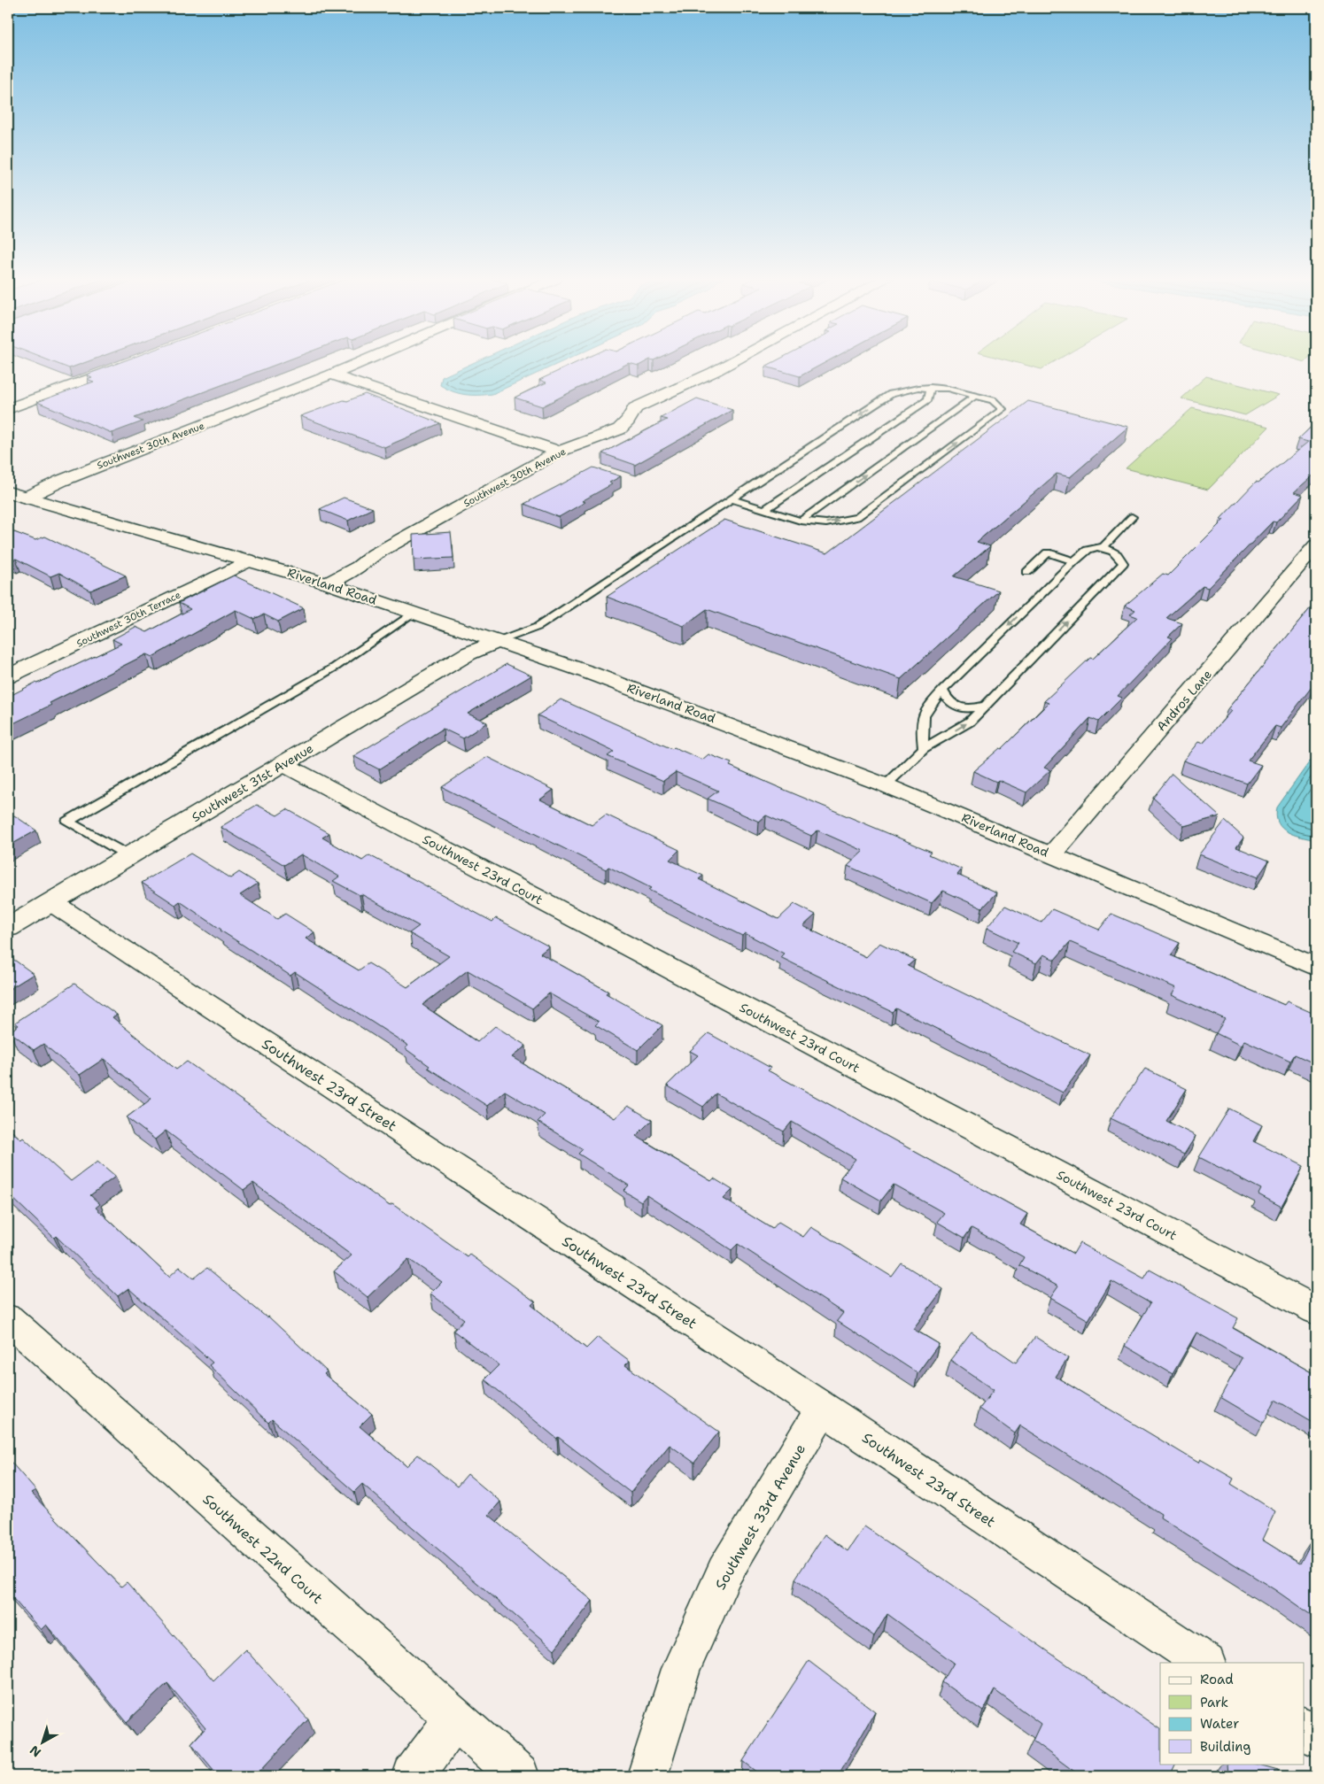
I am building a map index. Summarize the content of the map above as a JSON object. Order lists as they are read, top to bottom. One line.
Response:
{"streets":{"street":["Southwest 30th Avenue","Riverland Road","Southwest 30th Terrace","Andros Lane","Southwest 31st Avenue","Southwest 23rd Court","Southwest 23rd Street","Southwest 33rd Avenue","Southwest 22nd Court"]},"crossings":[["Southwest 30th Avenue","Riverland Road"],["Riverland Road","Southwest 30th Terrace"],["Riverland Road","Andros Lane"],["Riverland Road","Southwest 31st Avenue"],["Southwest 31st Avenue","Southwest 23rd Court"],["Southwest 31st Avenue","Southwest 23rd Street"],["Southwest 23rd Street","Southwest 33rd Avenue"]],"legend":["Road","Park","Water","Building"],"north":"bottom left"}
